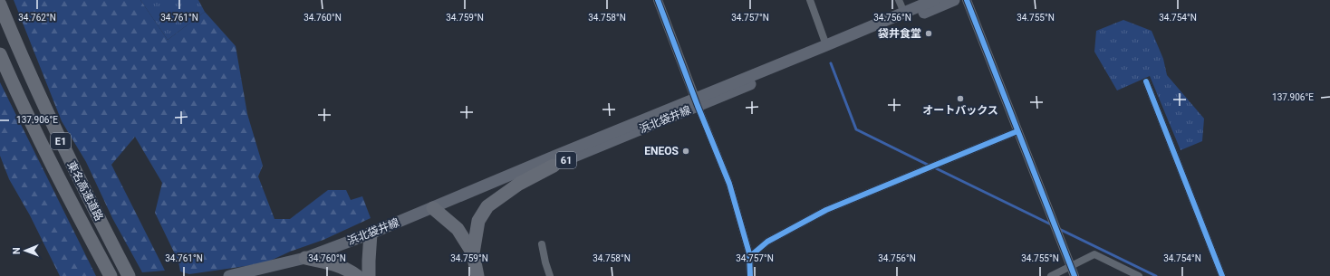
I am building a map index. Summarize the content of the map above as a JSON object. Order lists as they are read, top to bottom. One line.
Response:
{"streets":{"highway":["E1","東名高速道路"],"main road":["浜北袋井線","61"]},"places":["袋井食堂","オートバックス","ENEOS"],"north":"left","coordinates":["34.762°N","34.761°N","34.760°N","34.759°N","34.758°N","34.757°N","34.756°N","34.755°N","34.754°N","137.906°E"]}
